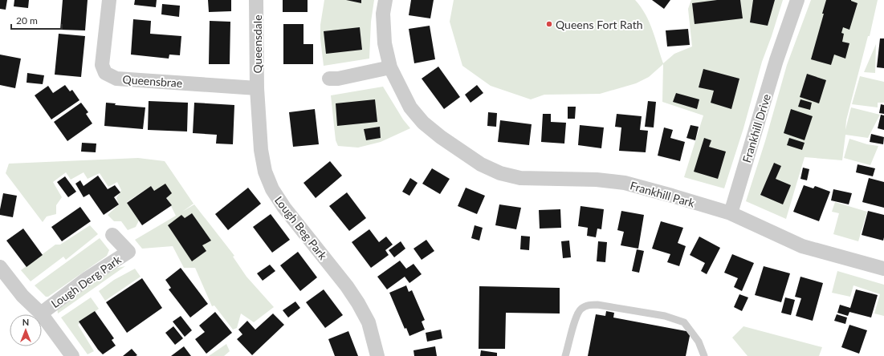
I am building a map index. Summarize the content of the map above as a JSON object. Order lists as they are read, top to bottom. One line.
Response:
{"streets":{"street":["Queensdale","Queensbrae","Frankhill Drive","Frankhill Park","Lough Beg Park","Lough Derg Park"]},"crossings":[["Queensdale","Queensbrae"],["Queensdale","Lough Beg Park"],["Queensbrae","Lough Beg Park"],["Frankhill Drive","Frankhill Park"]],"places":["Queens Fort Rath"],"scale_bar":"20 m","north":"top"}
